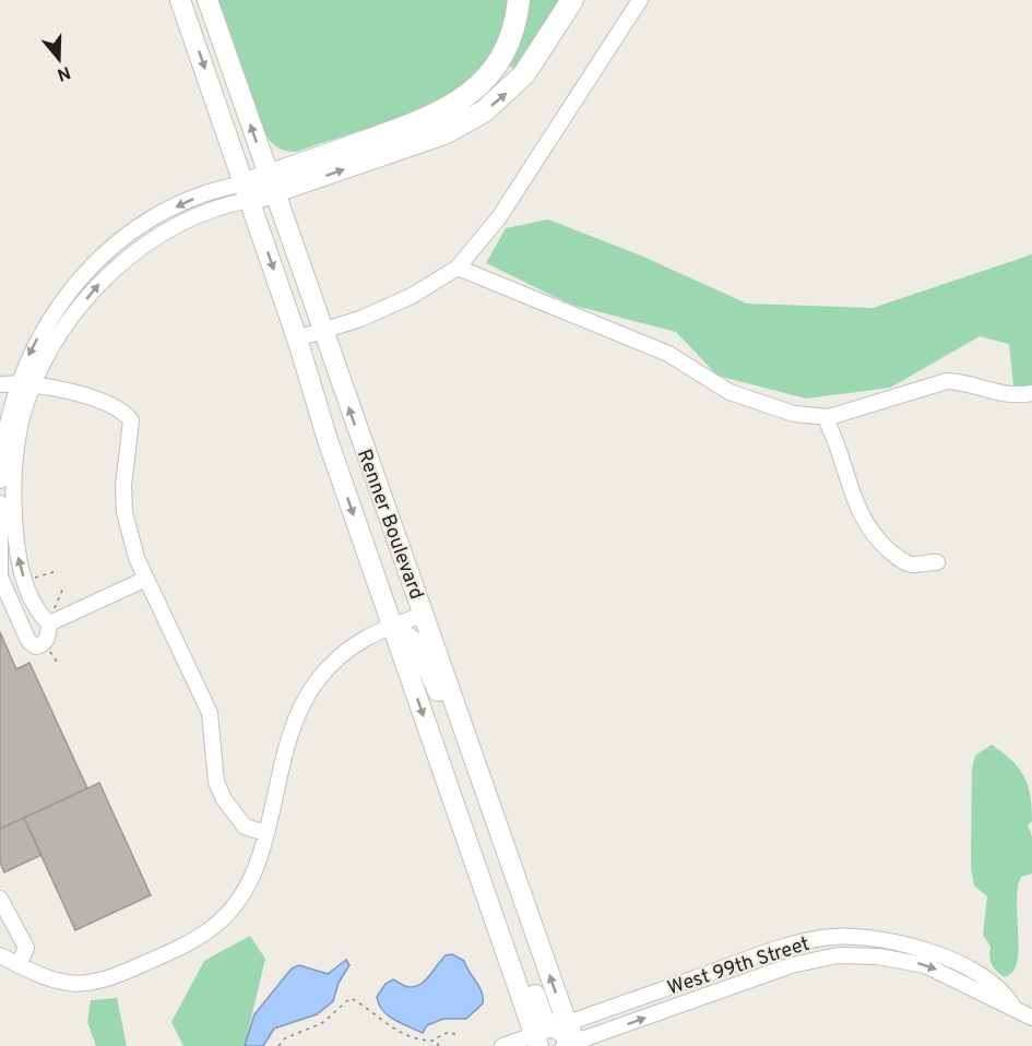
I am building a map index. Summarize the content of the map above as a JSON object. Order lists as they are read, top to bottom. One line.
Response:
{"streets":{"main road":["Renner Boulevard"],"street":["West 99th Street"]},"crossings":[["Renner Boulevard","West 99th Street"]],"north":"bottom"}
